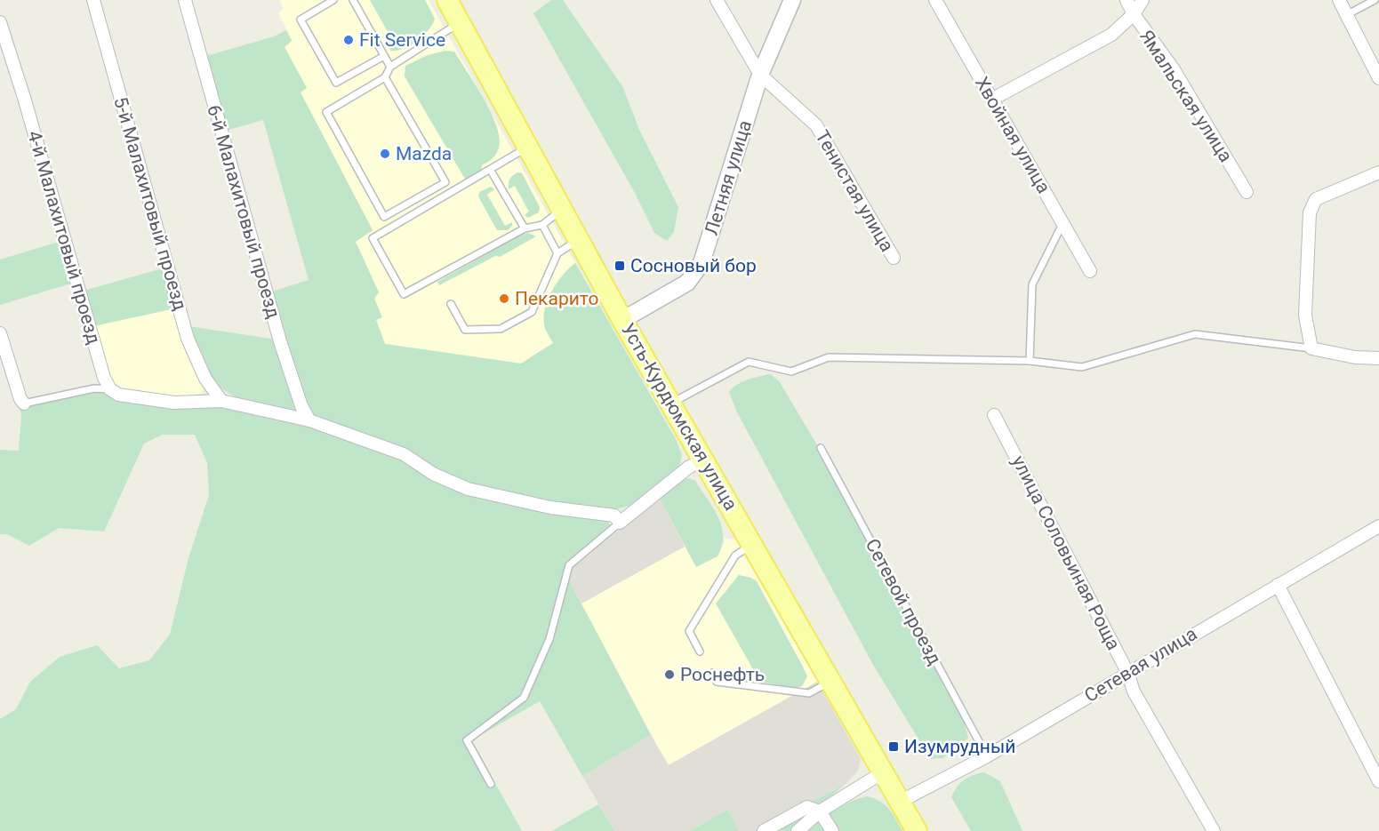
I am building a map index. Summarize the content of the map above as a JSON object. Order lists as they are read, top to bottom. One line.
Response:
{"streets":{"main road":["Усть-Курдюмская улица"],"street":["Ямальская улица","Хвойная улица","Летняя улица","Тенистая улица","5-й Малахитовый проезд","6-й Малахитовый проезд","4-й Малахитовый проезд","улица Соловьиная Роща","Сетевая улица"],"lane":["Сетевой проезд"]},"crossings":[["Летняя улица","Тенистая улица"],["Летняя улица","Усть-Курдюмская улица"],["Усть-Курдюмская улица","Сетевая улица"],["улица Соловьиная Роща","Сетевая улица"],["Сетевой проезд","Сетевая улица"]],"places":{"other":["Fit Service","Mazda","Пекарито","Роснефть"],"transit":["Сосновый бор","Изумрудный"]}}
